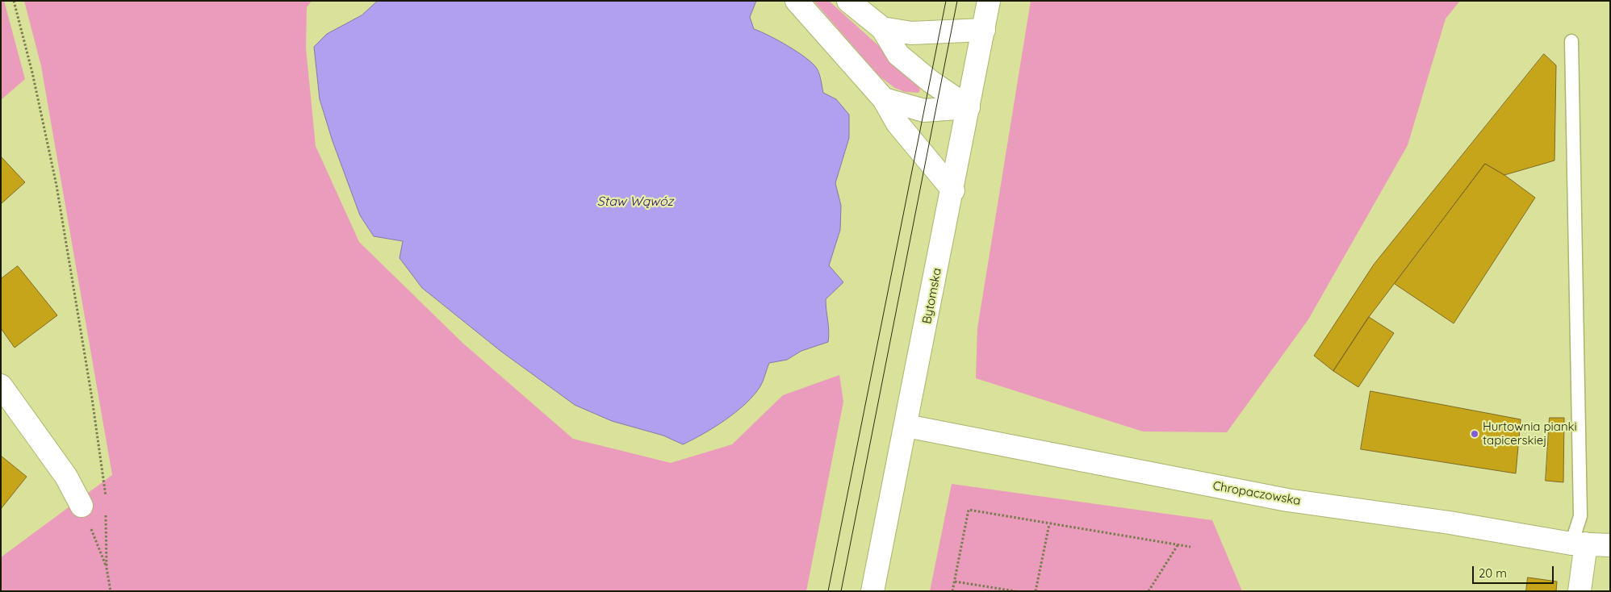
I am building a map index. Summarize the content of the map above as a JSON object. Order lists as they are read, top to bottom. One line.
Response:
{"streets":{"street":["Bytomska","Chropaczowska"]},"crossings":[["Bytomska","Chropaczowska"]],"water":["Staw Wąwóz"],"places":["Hurtownia pianki tapicerskiej"],"scale_bar":"20 m"}
